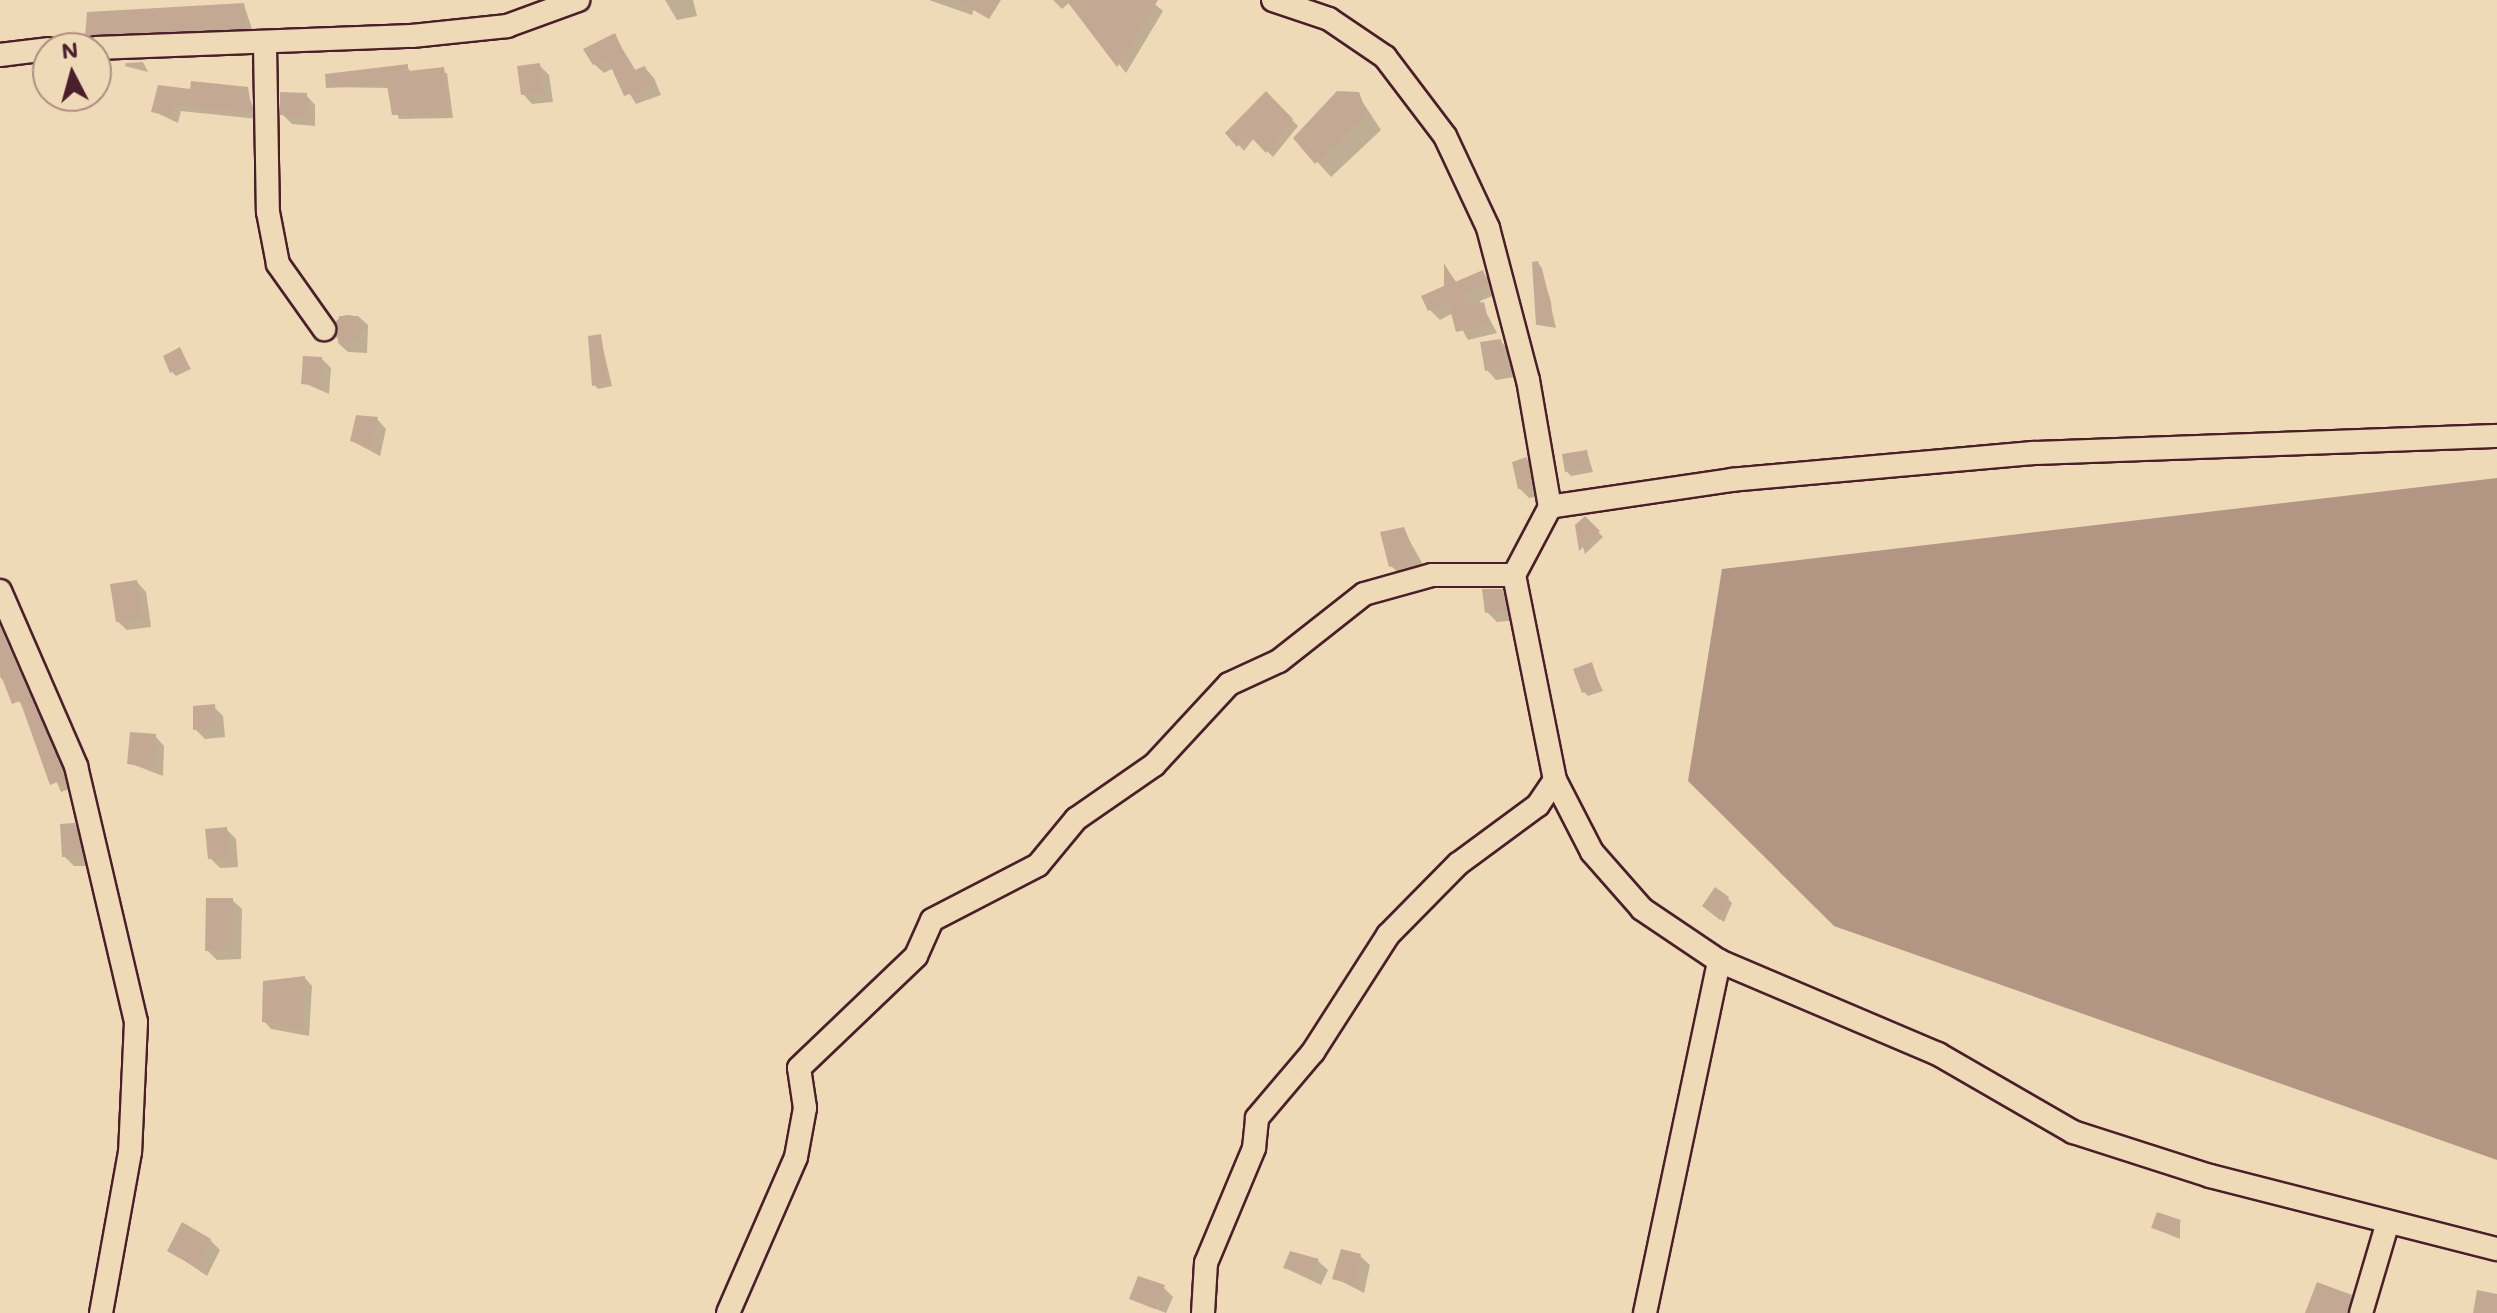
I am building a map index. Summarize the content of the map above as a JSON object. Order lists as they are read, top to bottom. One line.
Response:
{"north":"top"}
